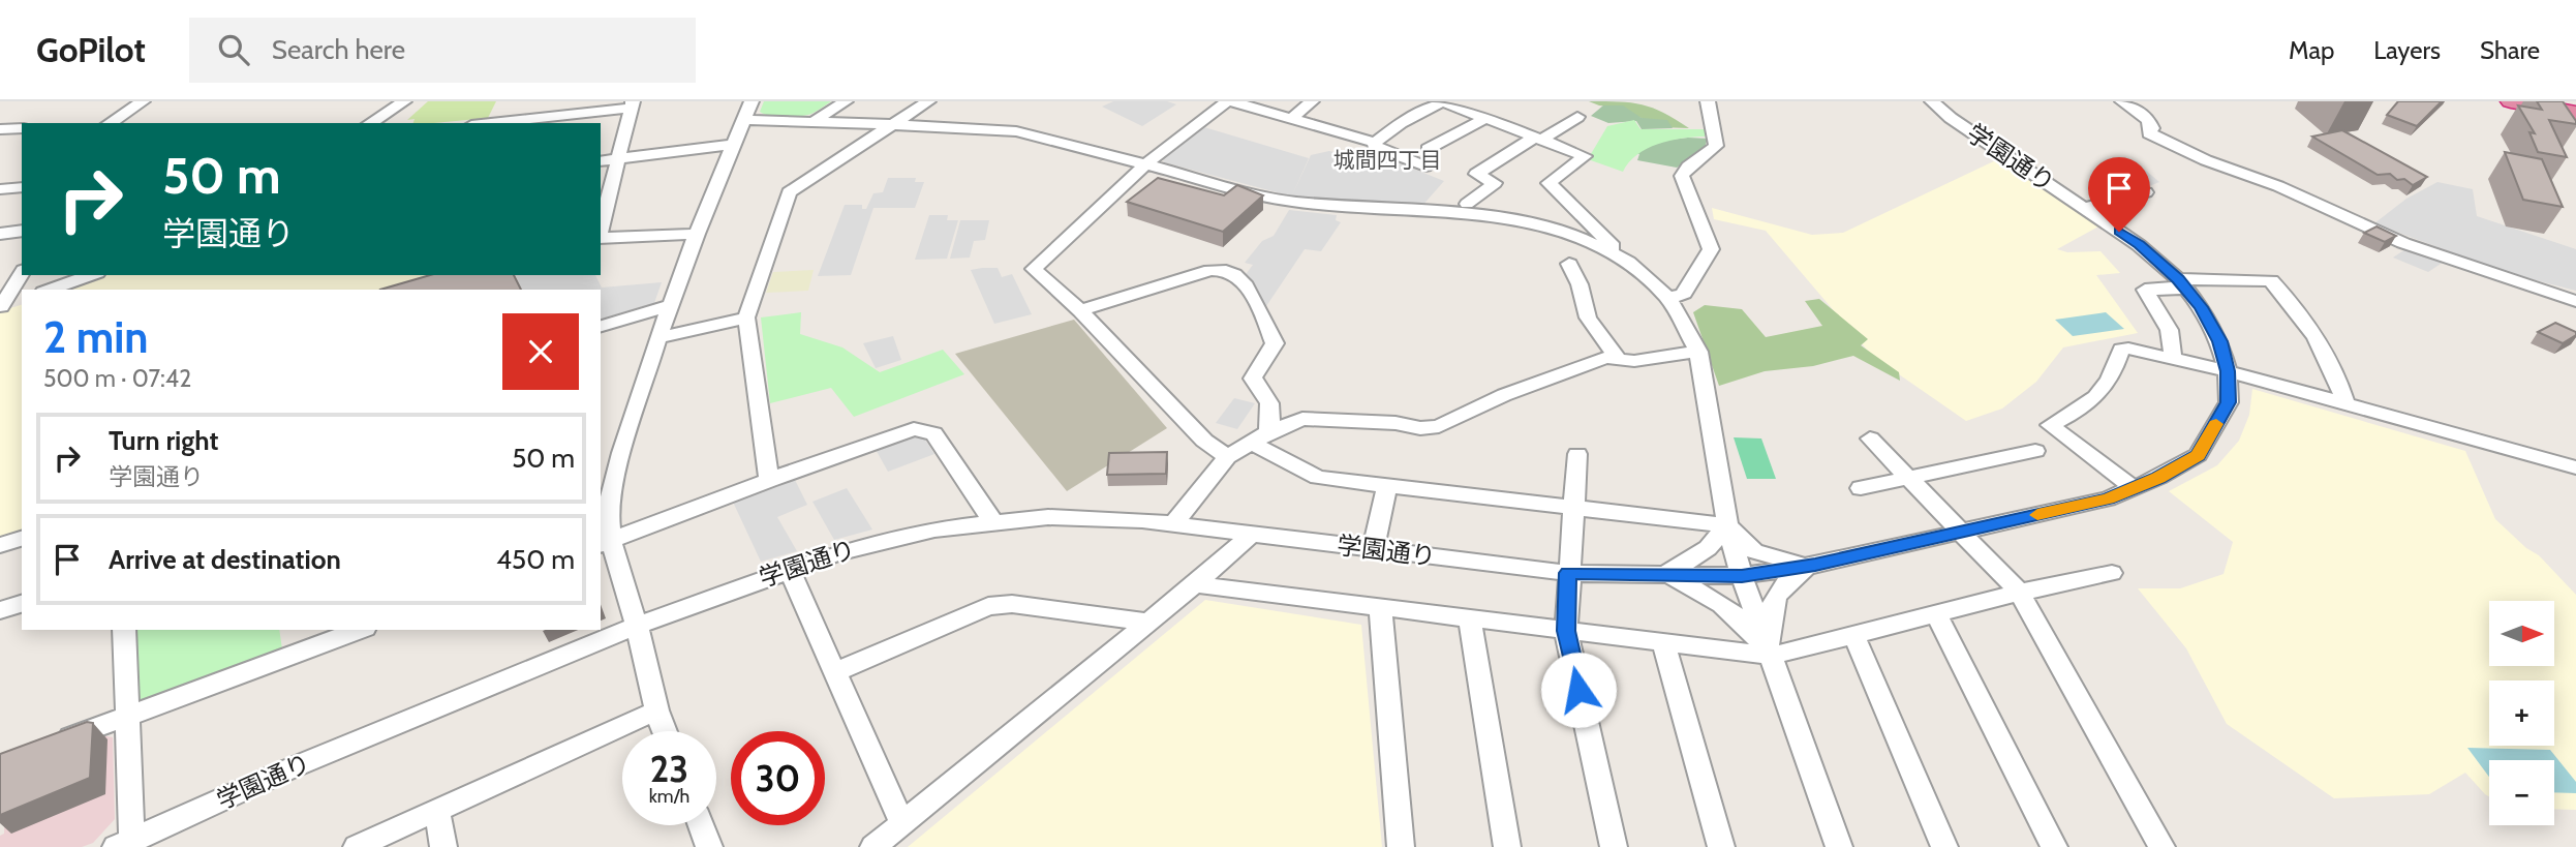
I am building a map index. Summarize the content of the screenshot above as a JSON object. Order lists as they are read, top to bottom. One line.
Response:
{"streets":{"street":["学園通り"]},"districts":["城間四丁目"],"north":"right","page":{"header":"GoPilot","search":"Search here","nav":["Map","Layers","Share"],"turn":["50 m","学園通り"],"heading":["2 min","500 m · 07:42"],"list":[{"name":"Turn right","note":"学園通り","value":"50 m"},{"name":"Arrive at destination","value":"450 m"}],"map_buttons":["+","−"],"speed":"23 km/h","limit":"30"}}
